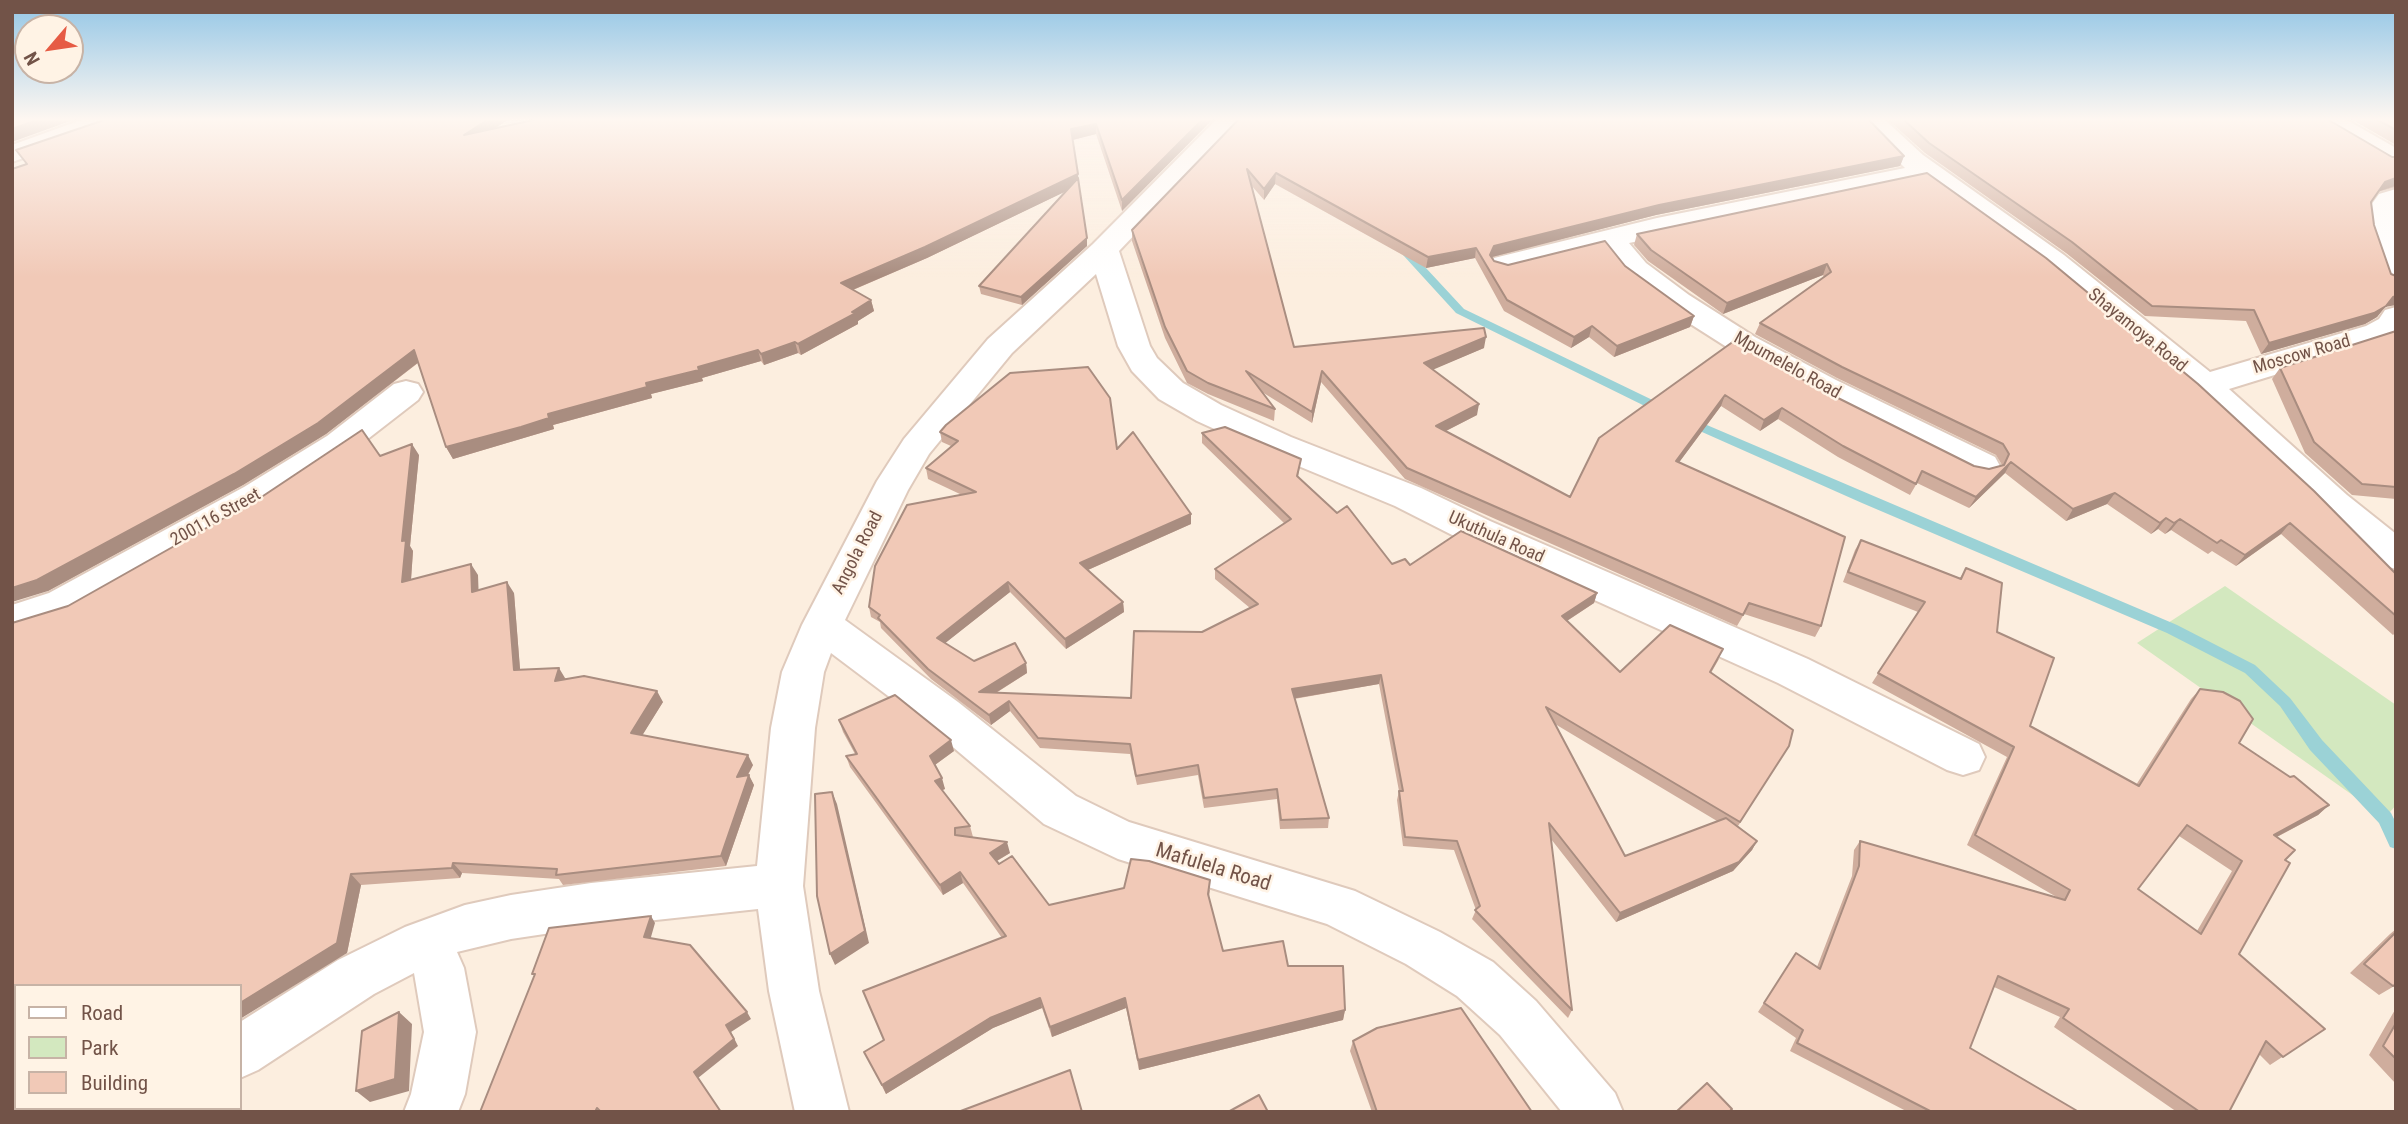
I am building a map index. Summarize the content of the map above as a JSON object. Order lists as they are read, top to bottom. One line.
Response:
{"streets":{"street":["Shayamoya Road","Moscow Road","Mpumelelo Road","200116 Street","Ukuthula Road","Angola Road","Mafulela Road"]},"crossings":[["Shayamoya Road","Moscow Road"],["Ukuthula Road","Angola Road"],["Angola Road","Mafulela Road"]],"legend":["Road","Park","Building"],"north":"bottom left"}
